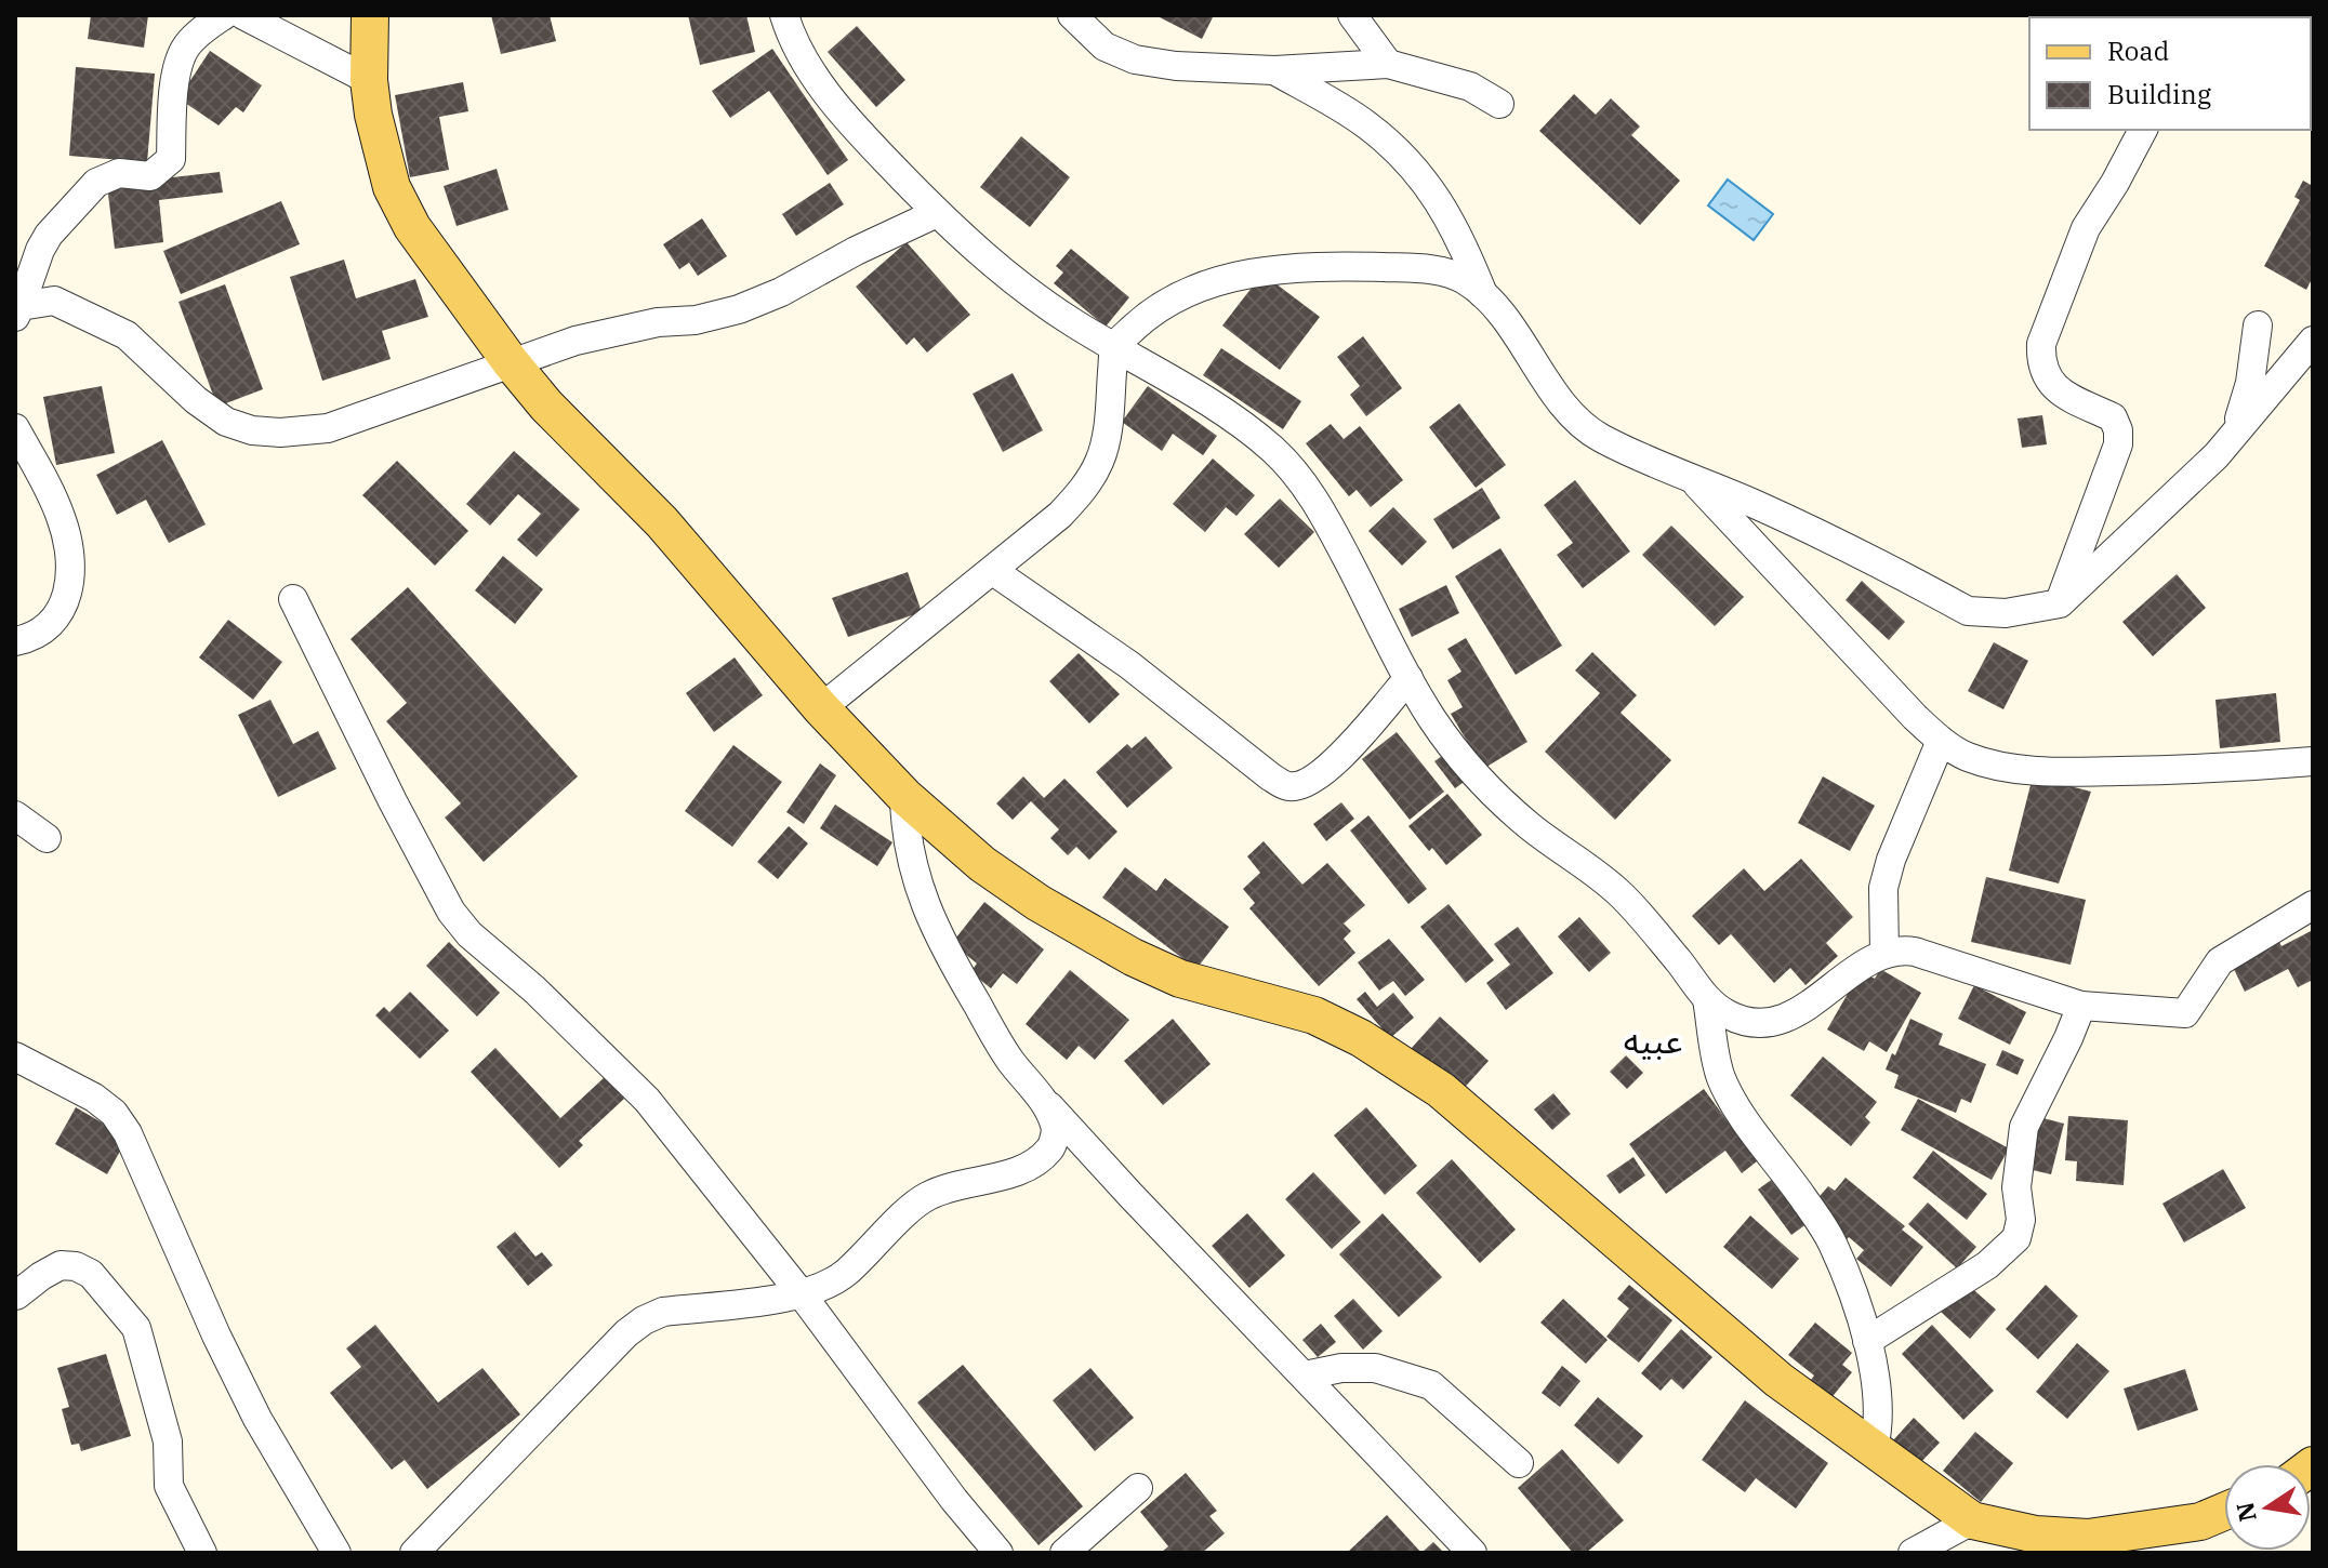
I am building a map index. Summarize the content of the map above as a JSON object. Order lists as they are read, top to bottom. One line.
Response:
{"districts":["عبيه"],"legend":["Road","Building"],"north":"left"}
